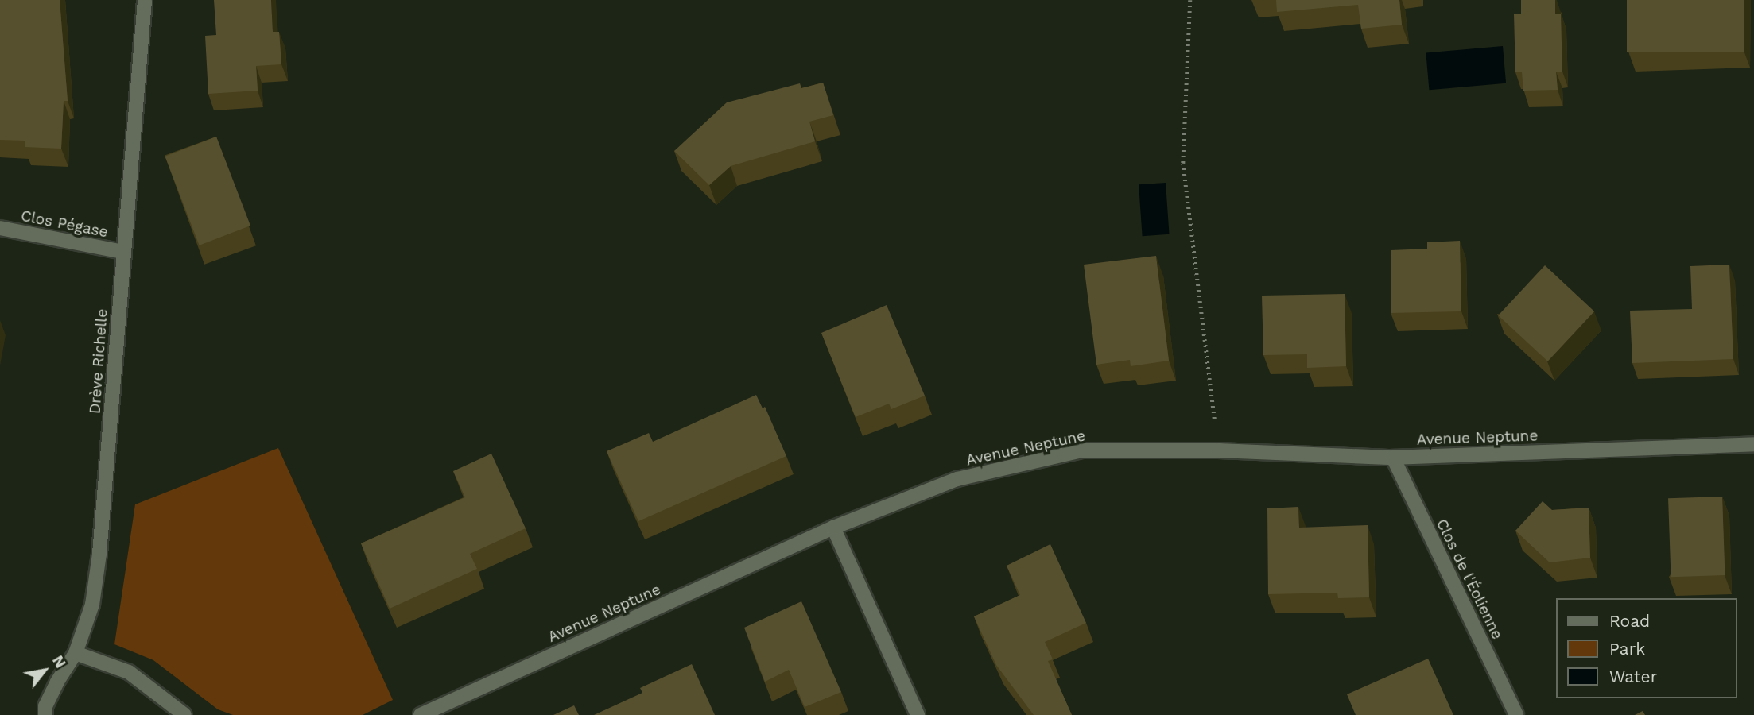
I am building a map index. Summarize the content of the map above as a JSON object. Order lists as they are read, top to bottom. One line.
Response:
{"streets":{"street":["Clos Pégase","Drève Richelle","Avenue Neptune","Clos de l'Éolienne"]},"crossings":[["Clos Pégase","Drève Richelle"],["Avenue Neptune","Clos de l'Éolienne"]],"legend":["Road","Park","Water"],"north":"top right"}
